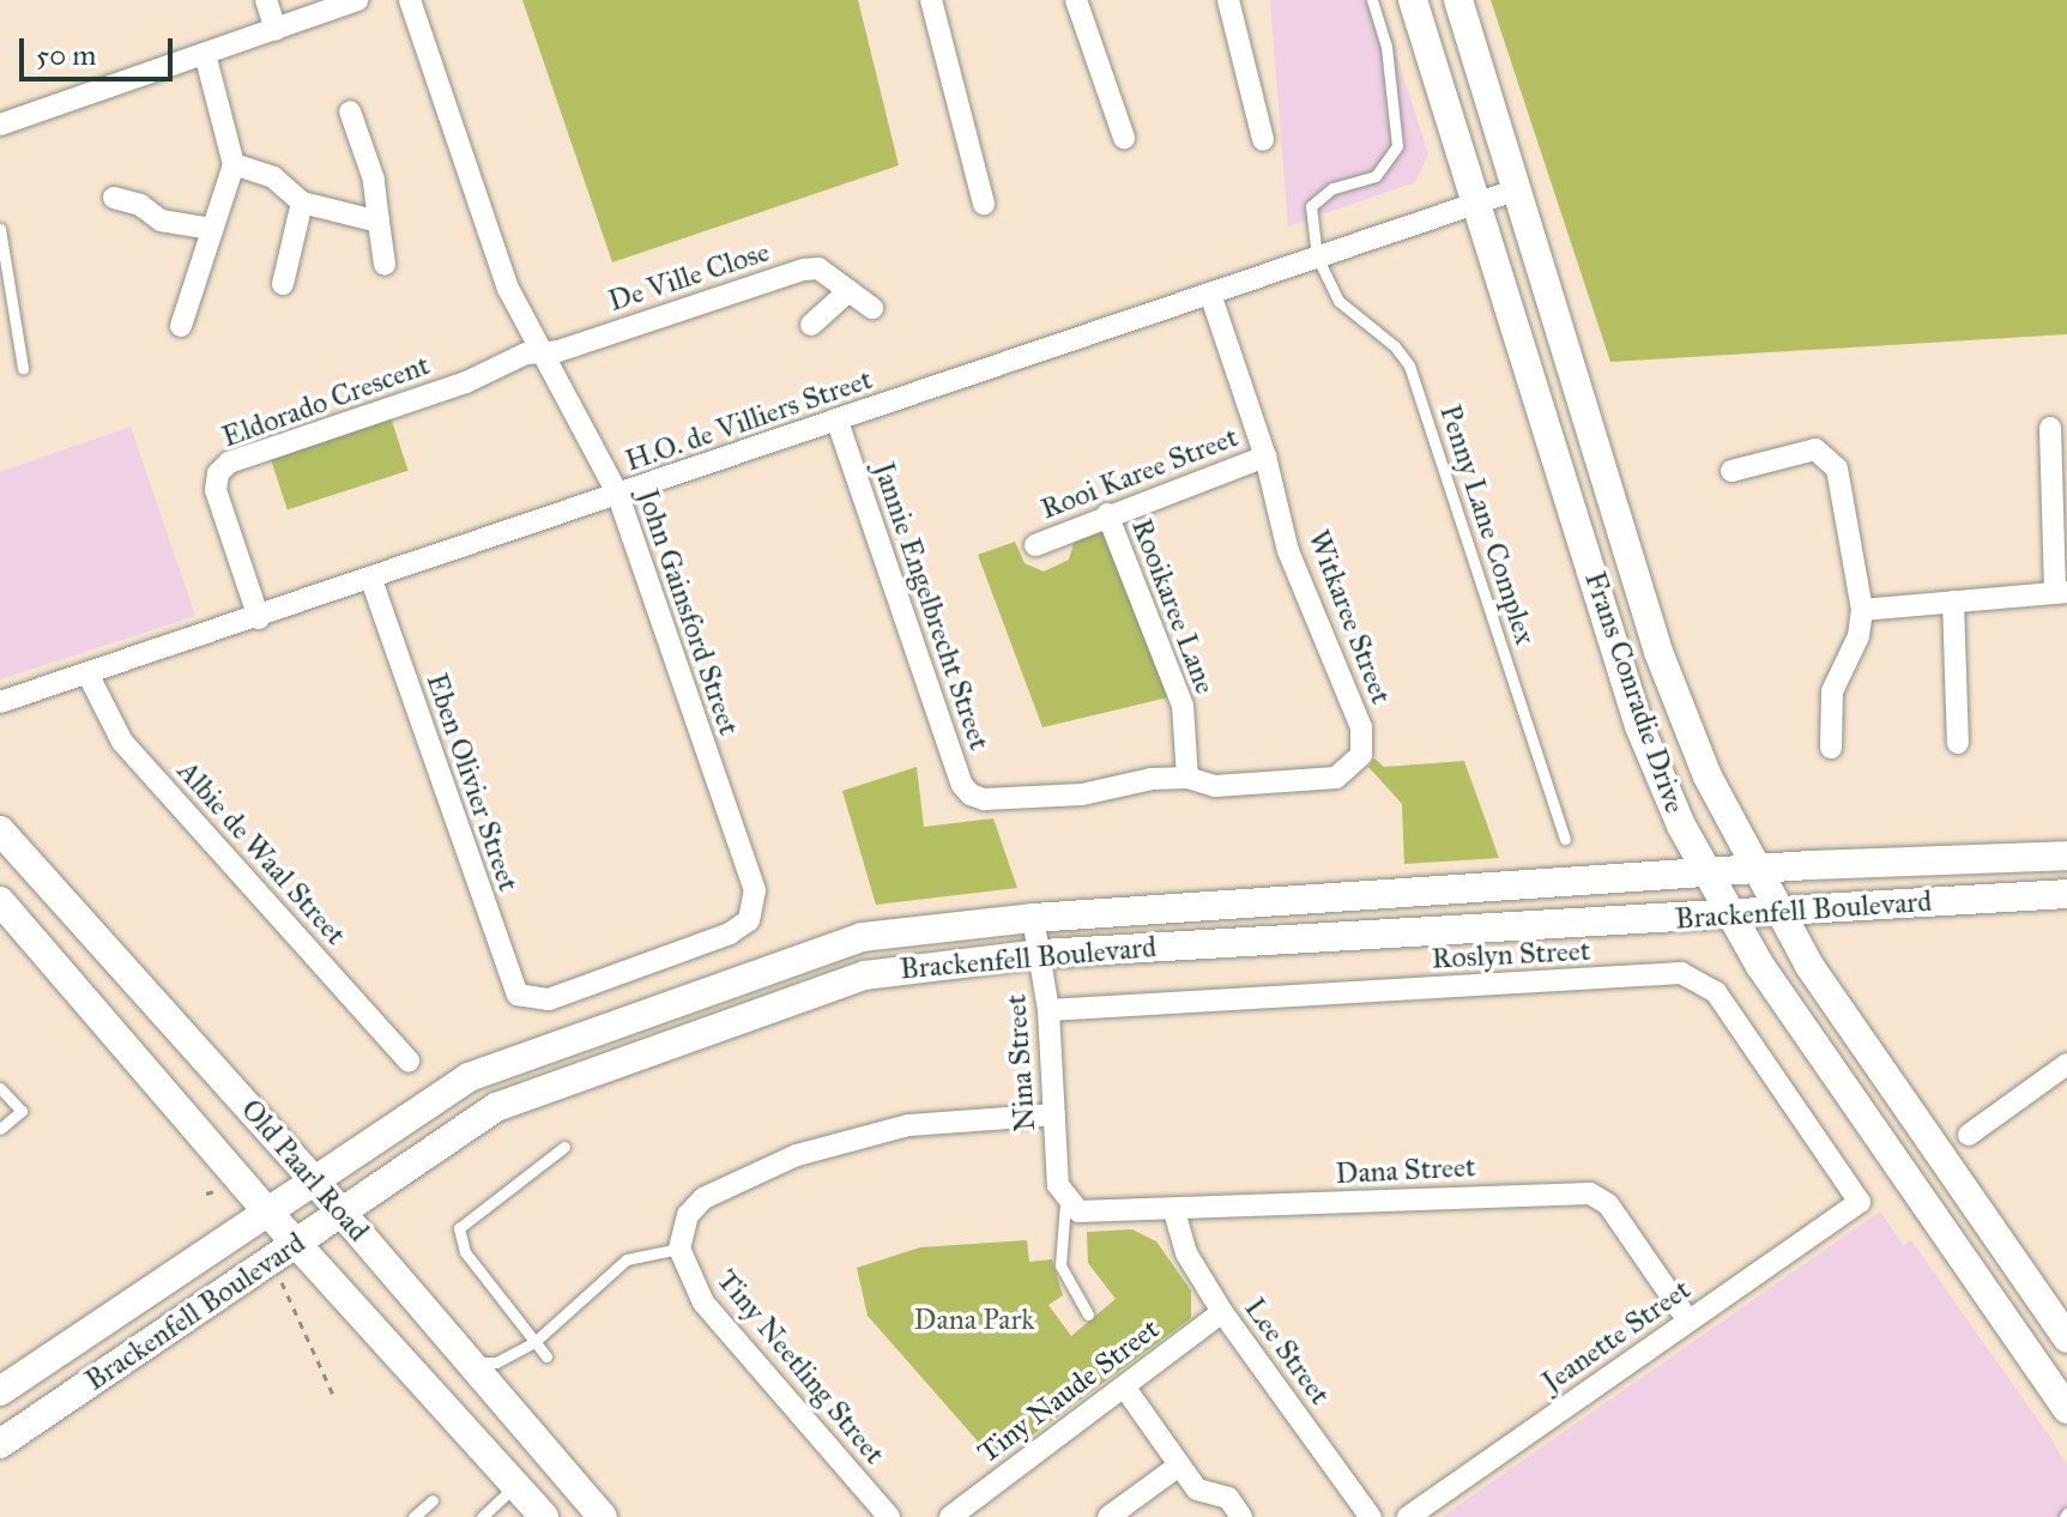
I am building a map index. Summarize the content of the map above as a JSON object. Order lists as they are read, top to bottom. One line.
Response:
{"streets":{"street":["De Ville Close","Eldorado Crescent","H.O. de Villiers Street","Rooi Karee Street","Jannie Engelbrecht Street","Rooikaree Lane","John Gainsford Street","Witkaree Street","Frans Conradie Drive","Eben Olivier Street","Albie de Waal Street","Brackenfell Boulevard","Roslyn Street","Nina Street","Old Paarl Road","Dana Street","Jeanette Street","Lee Street","Tiny Neetling Street","Tiny Naude Street"],"lane":["Penny Lane Complex"]},"crossings":[["De Ville Close","Eldorado Crescent"],["De Ville Close","John Gainsford Street"],["Eldorado Crescent","H.O. de Villiers Street"],["Eldorado Crescent","John Gainsford Street"],["H.O. de Villiers Street","Penny Lane Complex"],["H.O. de Villiers Street","Jannie Engelbrecht Street"],["H.O. de Villiers Street","John Gainsford Street"],["H.O. de Villiers Street","Witkaree Street"],["H.O. de Villiers Street","Frans Conradie Drive"],["H.O. de Villiers Street","Eben Olivier Street"],["H.O. de Villiers Street","Albie de Waal Street"],["Rooi Karee Street","Rooikaree Lane"],["Rooi Karee Street","Witkaree Street"],["Jannie Engelbrecht Street","Witkaree Street"],["Rooikaree Lane","Witkaree Street"],["John Gainsford Street","Eben Olivier Street"],["Frans Conradie Drive","Brackenfell Boulevard"],["Brackenfell Boulevard","Nina Street"],["Brackenfell Boulevard","Old Paarl Road"],["Roslyn Street","Nina Street"],["Roslyn Street","Jeanette Street"],["Nina Street","Dana Street"],["Dana Street","Jeanette Street"],["Dana Street","Lee Street"],["Lee Street","Tiny Naude Street"]],"parks":["Dana Park"],"scale_bar":"50 m"}
